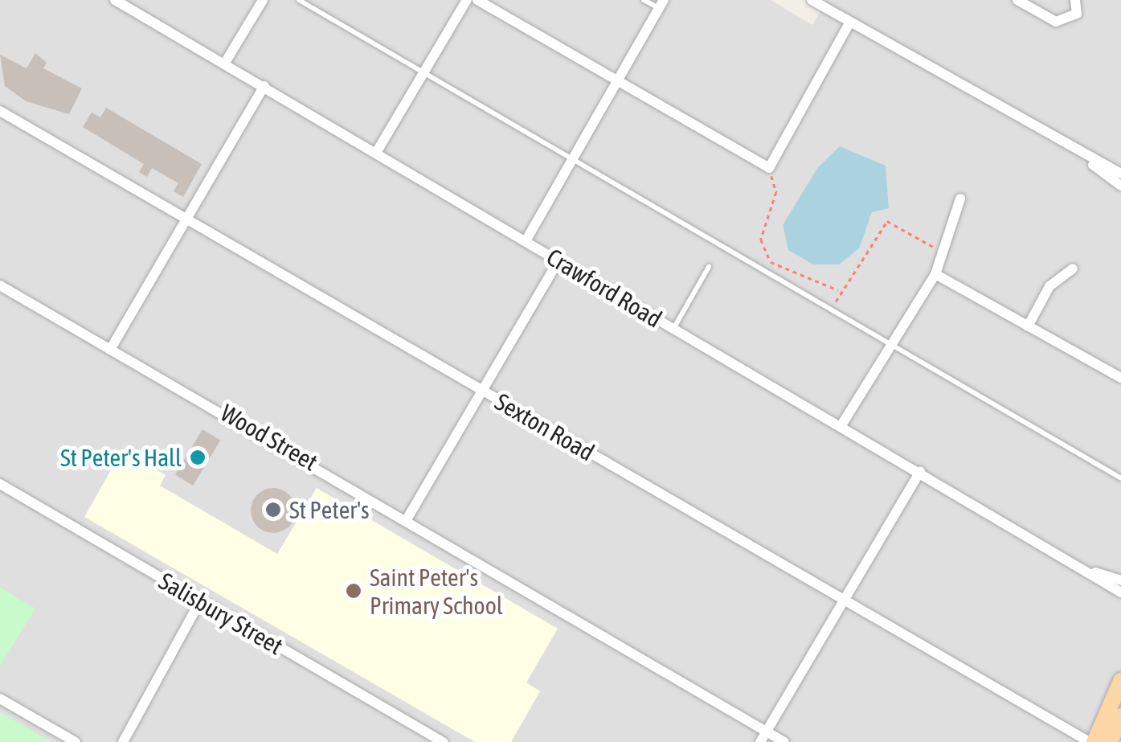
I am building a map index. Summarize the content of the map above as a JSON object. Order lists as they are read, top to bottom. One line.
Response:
{"streets":{"street":["Crawford Road","Sexton Road","Wood Street","Salisbury Street"]},"places":["St Peter's Hall","St Peter's","Saint Peter's Primary School"]}
